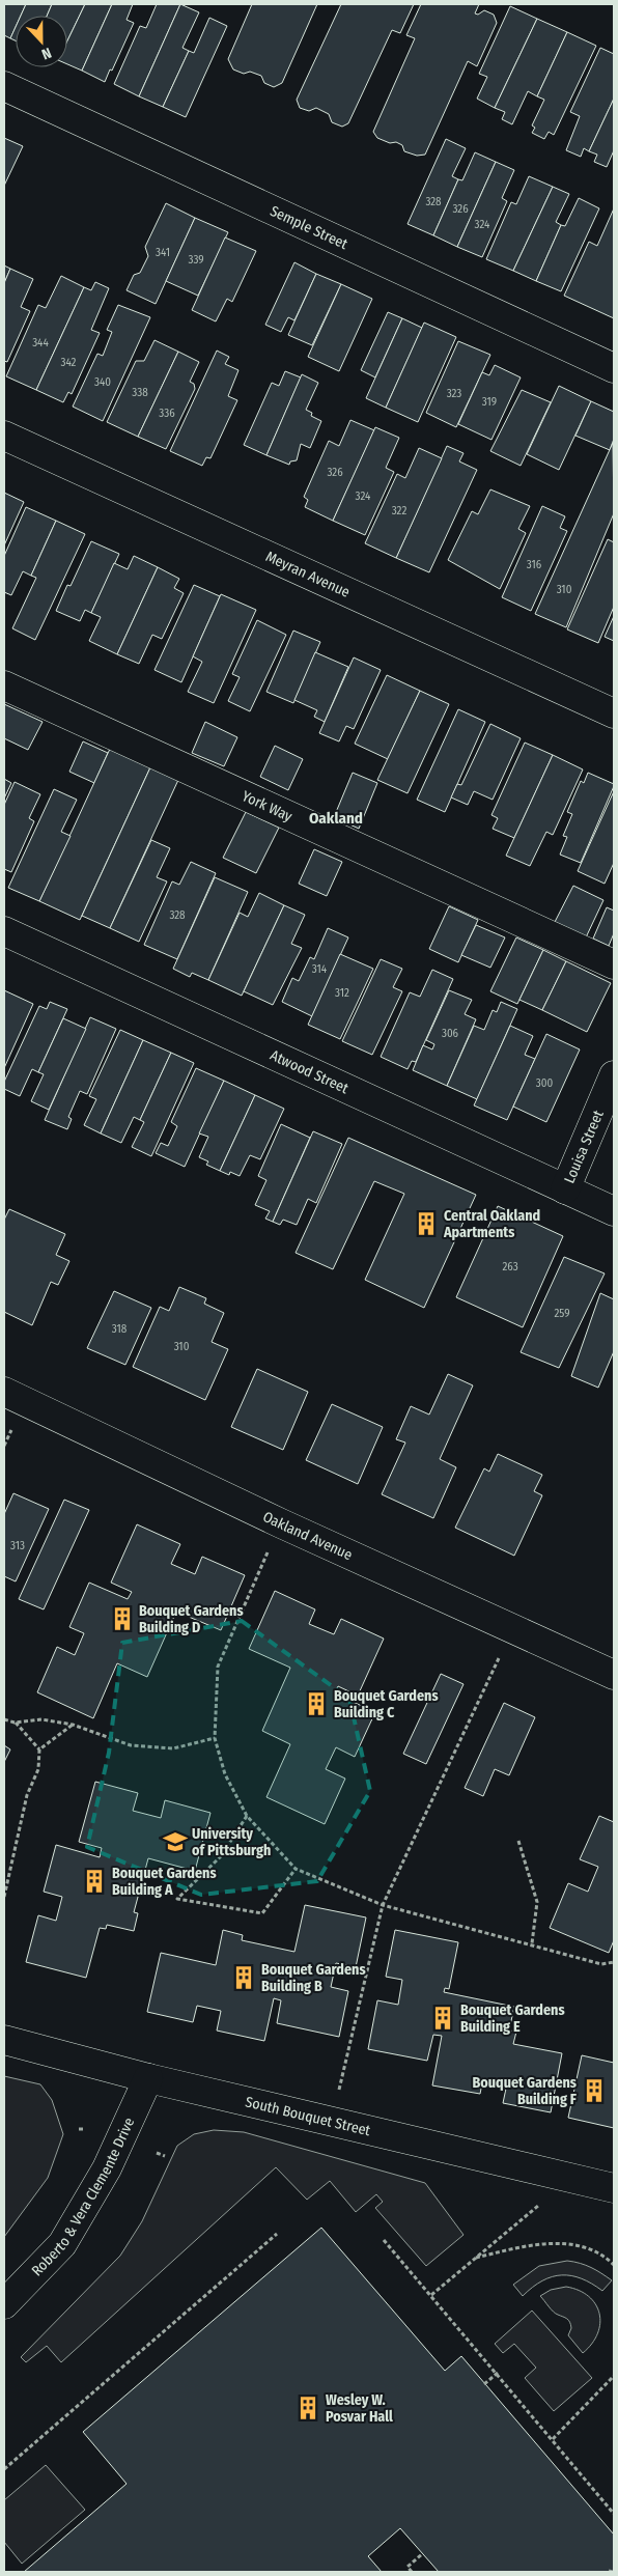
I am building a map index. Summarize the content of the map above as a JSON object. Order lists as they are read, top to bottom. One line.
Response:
{"streets":{"street":["Semple Street","Meyran Avenue","York Way","Atwood Street","Louisa Street","Oakland Avenue","South Bouquet Street","Roberto & Vera Clemente Drive"]},"crossings":[["Atwood Street","Louisa Street"],["South Bouquet Street","Roberto & Vera Clemente Drive"]],"districts":["Oakland"],"places":{"building":["Central Oakland Apartments","Bouquet Gardens Building D","Bouquet Gardens Building C","Bouquet Gardens Building A","Bouquet Gardens Building B","Bouquet Gardens Building E","Bouquet Gardens Building F","Wesley W. Posvar Hall"],"school or university":["University of Pittsburgh"]},"house_numbers":["328","326","324","341","339","344","342","340","338","323","319","336","326","324","322","316","310","328","314","312","306","300","263","259","318","310","313"],"north":"bottom"}
